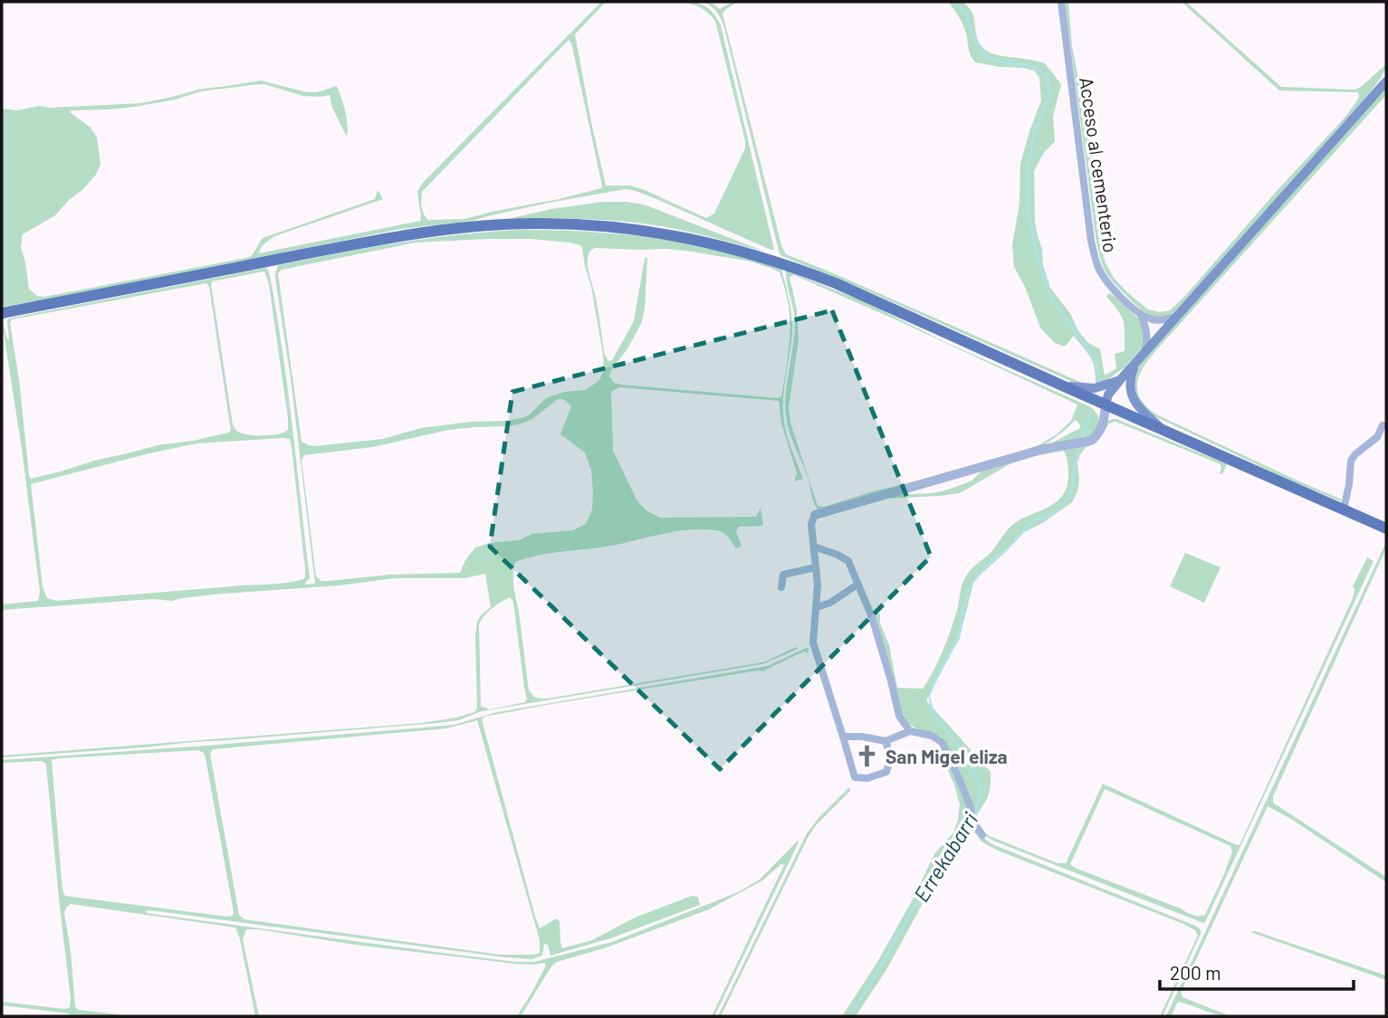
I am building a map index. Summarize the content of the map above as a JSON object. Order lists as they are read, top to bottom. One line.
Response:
{"streets":{"street":["Acceso al cementerio"]},"water":["Errekabarri"],"places":{"church":["San Migel eliza"]},"scale_bar":"200 m"}
